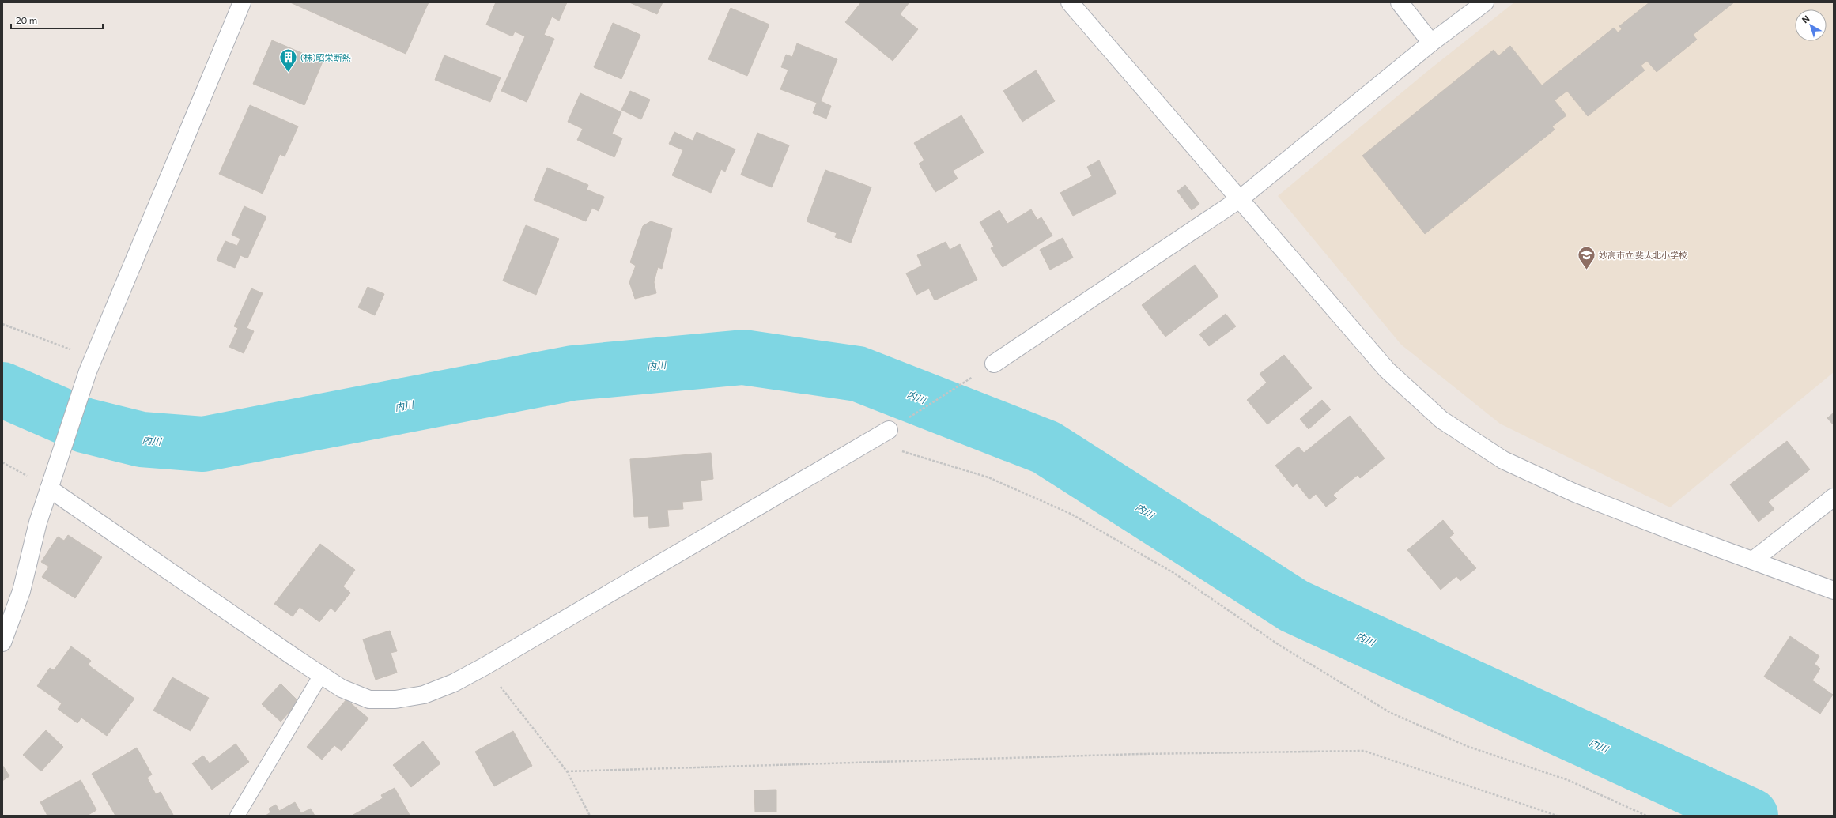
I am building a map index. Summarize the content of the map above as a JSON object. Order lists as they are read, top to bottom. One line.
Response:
{"water":["内川"],"places":{"building":["(株)昭栄断熱"],"school or university":["妙高市立 斐太北小学校"]},"scale_bar":"20 m","north":"top left"}
